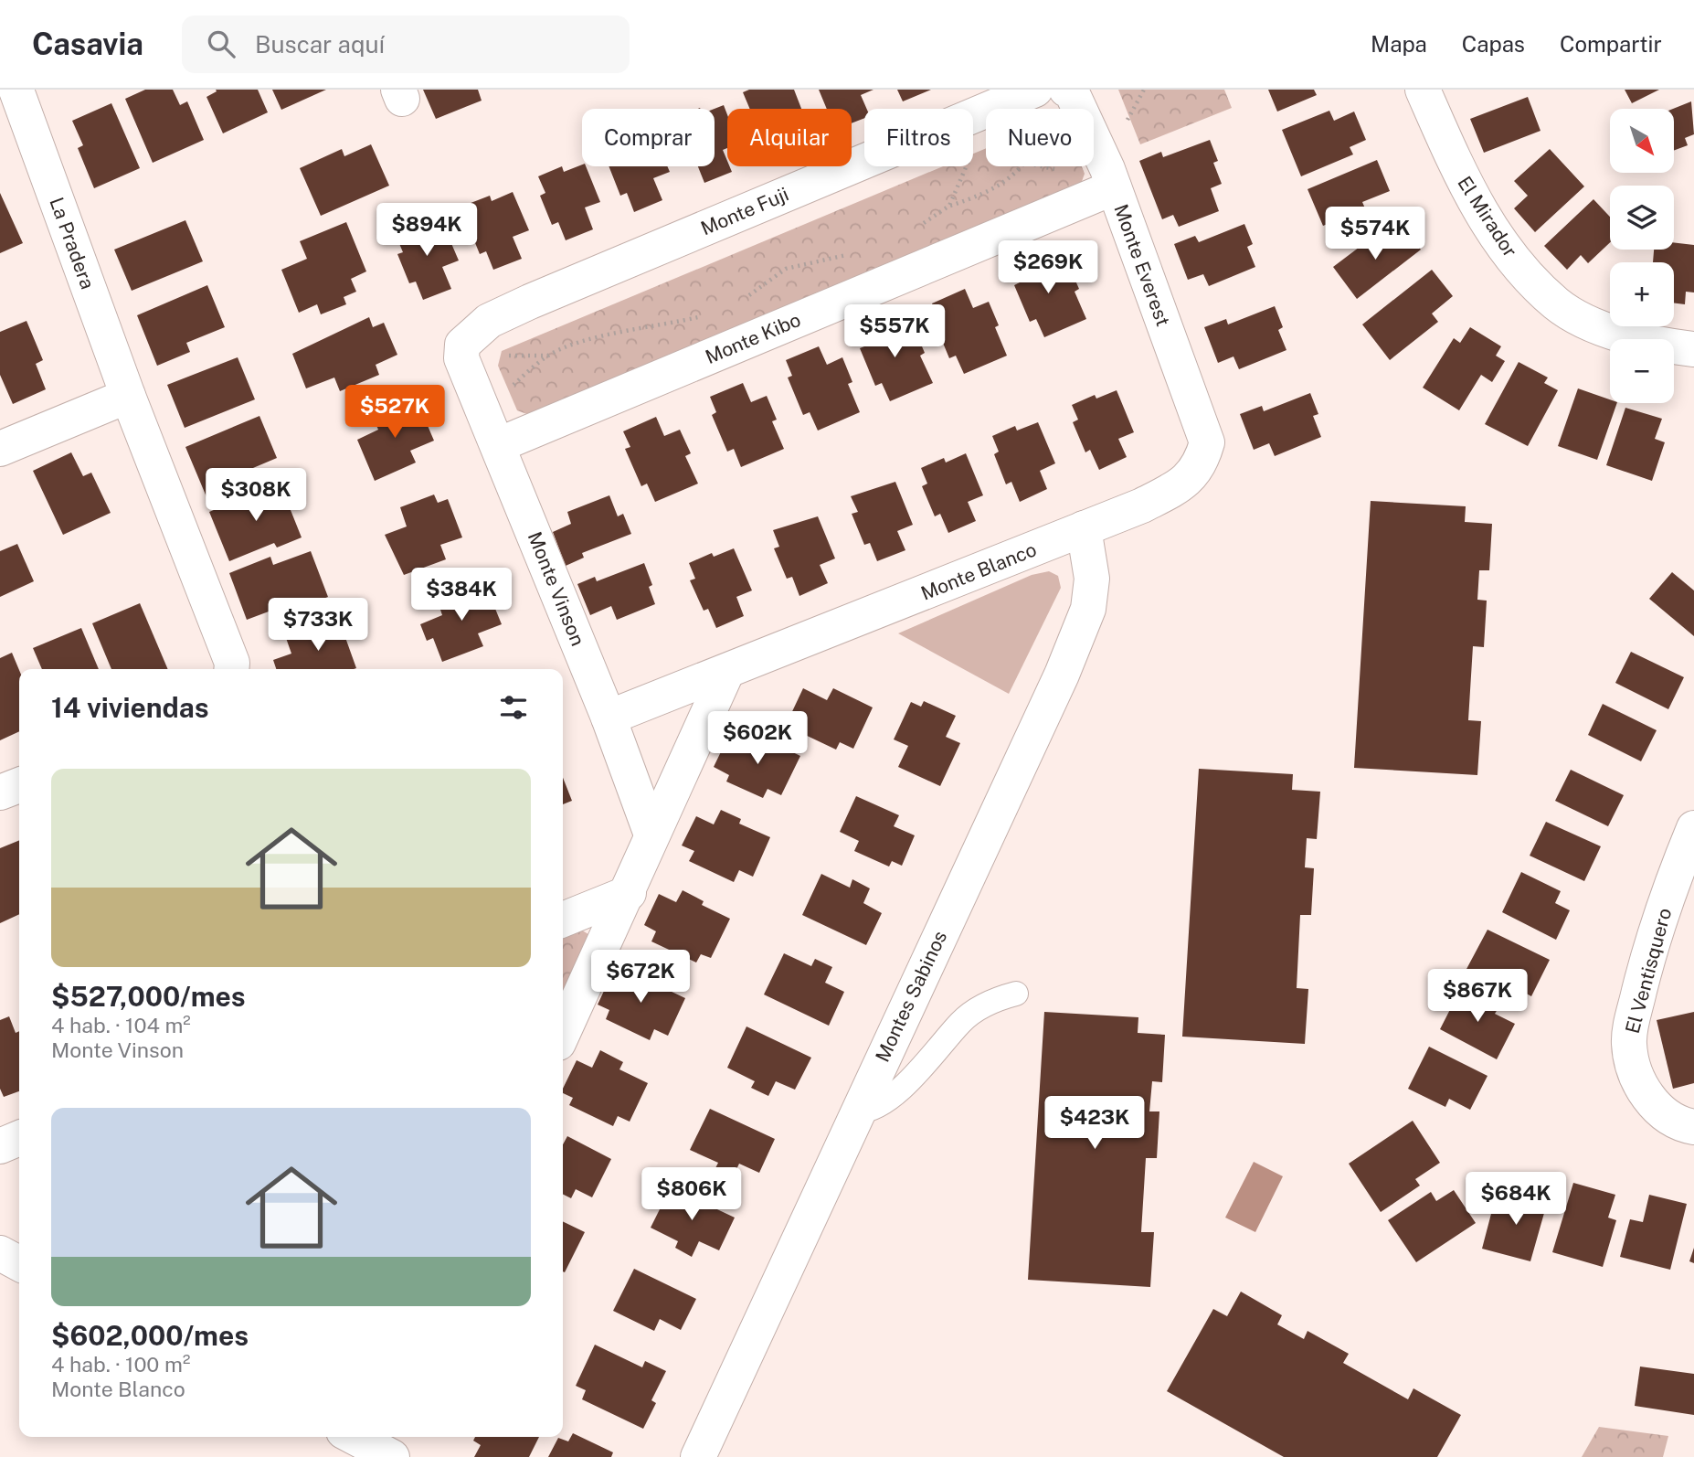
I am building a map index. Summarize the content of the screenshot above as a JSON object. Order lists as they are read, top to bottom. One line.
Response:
{"streets":{"street":["Monte Fuji","El Mirador","La Pradera","Monte Everest","Monte Kibo","Monte Blanco","Monte Vinson","El Ventisquero","Montes Sabinos"]},"crossings":[["Monte Fuji","Monte Vinson"],["Monte Everest","Monte Kibo"],["Monte Everest","Monte Blanco"],["Monte Kibo","Monte Vinson"],["Monte Blanco","Monte Vinson"],["Monte Blanco","Montes Sabinos"]],"north":"bottom right","page":{"header":"Casavia","search":"Buscar aquí","nav":["Mapa","Capas","Compartir"],"map_buttons":["+","−"],"chip":["Comprar","Alquilar","Filtros","Nuevo"],"price":["$894K","$574K","$269K","$557K","$527K","$308K","$384K","$733K","$602K","$672K","$867K","$423K","$806K","$684K"],"heading":"14 viviendas","list":[{"name":"$527,000/mes","note":"4 hab. · 104 m² · Monte Vinson"},{"name":"$602,000/mes","note":"4 hab. · 100 m² · Monte Blanco"}]}}
